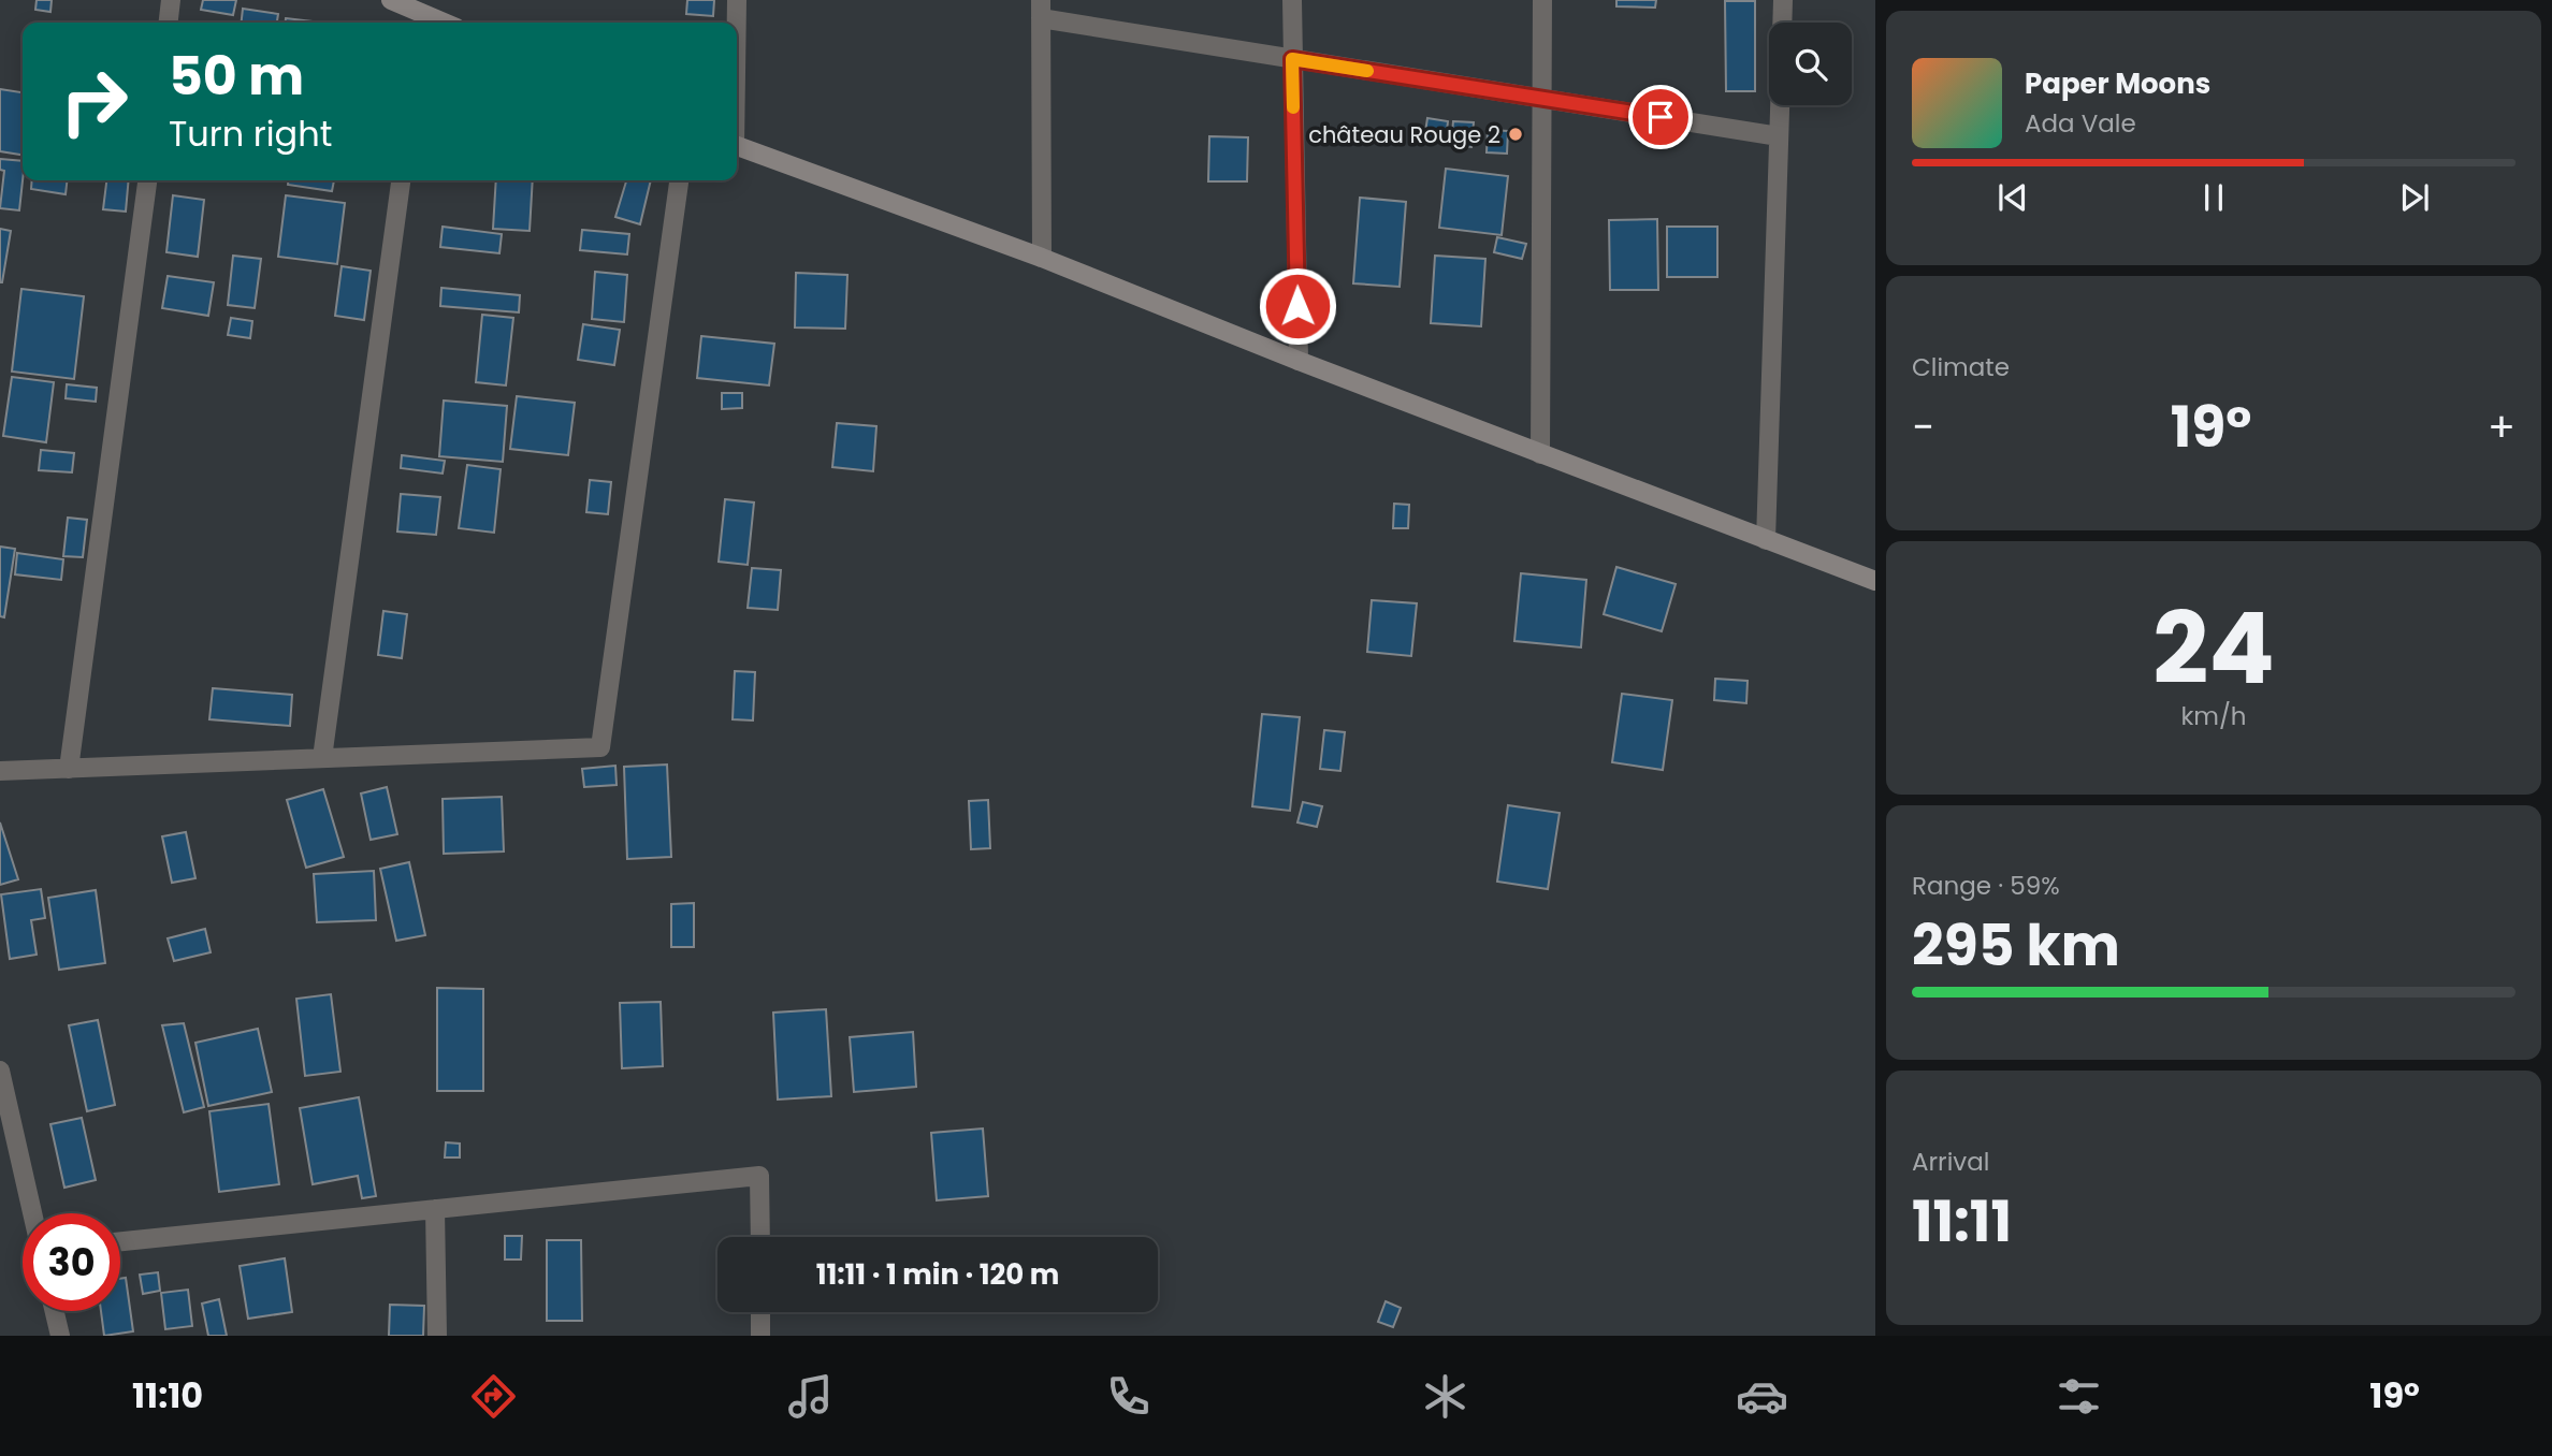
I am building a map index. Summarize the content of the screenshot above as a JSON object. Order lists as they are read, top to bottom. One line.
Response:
{"places":["château Rouge 2"],"page":{"turn":["50 m","Turn right"],"song":["Paper Moons","Ada Vale"],"tile":["Climate",["24","km/h"],["Range · 59%","295 km"],["Arrival","11:11"]],"heat":["−","19°","+"],"limit":"30","trip":"11:11 · 1 min · 120 m","tabs":["11:10","19°"]}}
